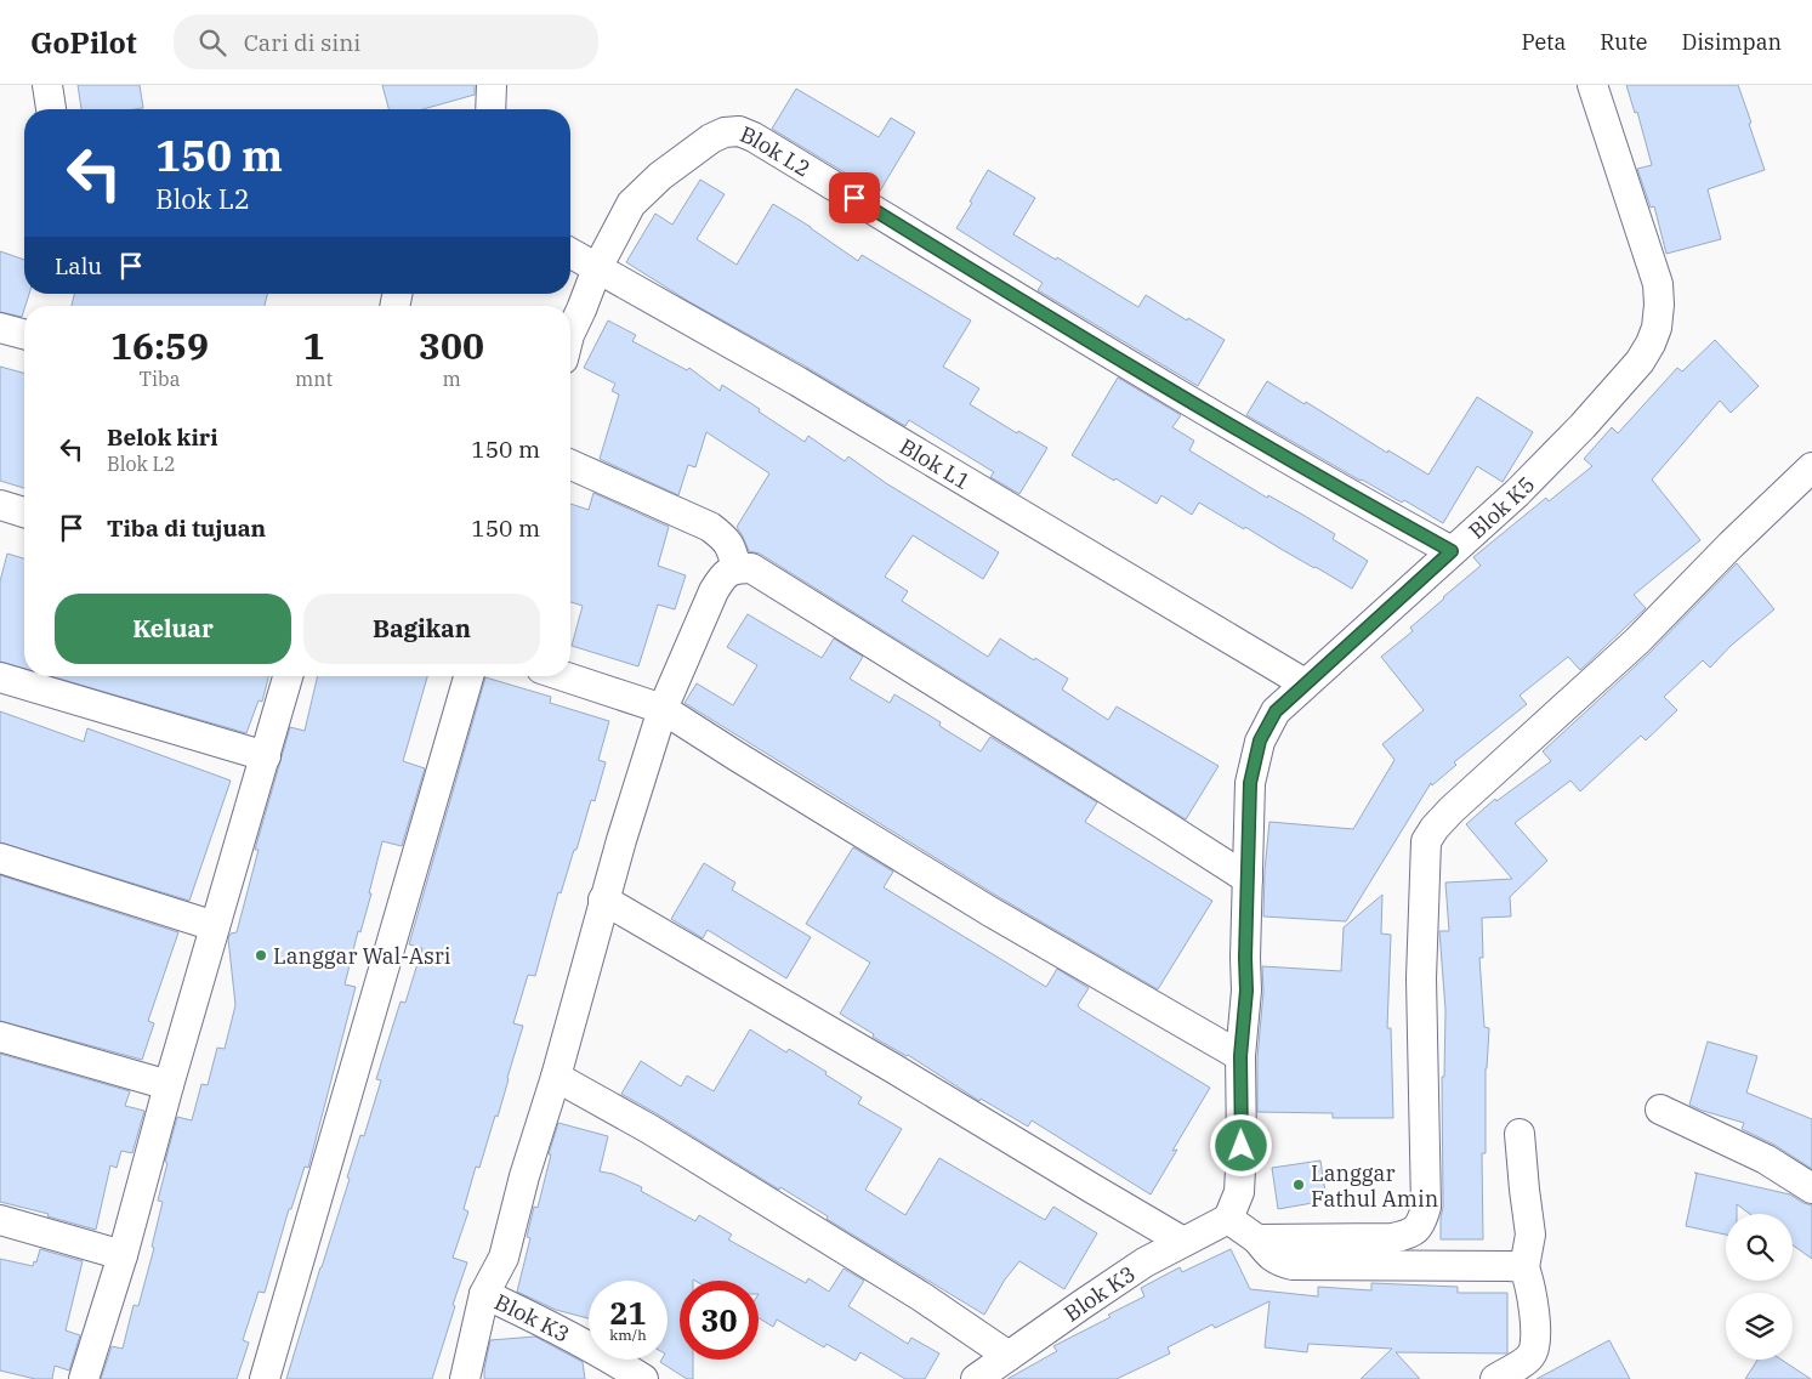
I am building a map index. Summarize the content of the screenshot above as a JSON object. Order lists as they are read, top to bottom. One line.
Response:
{"streets":{"street":["Blok L2","Blok L1","Blok K5","Blok K3"]},"crossings":[["Blok L2","Blok L1"],["Blok L2","Blok K5"],["Blok L1","Blok K5"],["Blok K5","Blok K3"]],"places":["Langgar Wal-Asri","Langgar Fathul Amin"],"page":{"header":"GoPilot","search":"Cari di sini","nav":["Peta","Rute","Disimpan"],"turn":["150 m","Blok L2"],"then":"Lalu","eta":["16:59","Tiba","1","mnt","300","m"],"list":[{"name":"Belok kiri","note":"Blok L2","value":"150 m"},{"name":"Tiba di tujuan","value":"150 m"}],"buttons":["Keluar","Bagikan"],"speed":"21 km/h","limit":"30"}}
